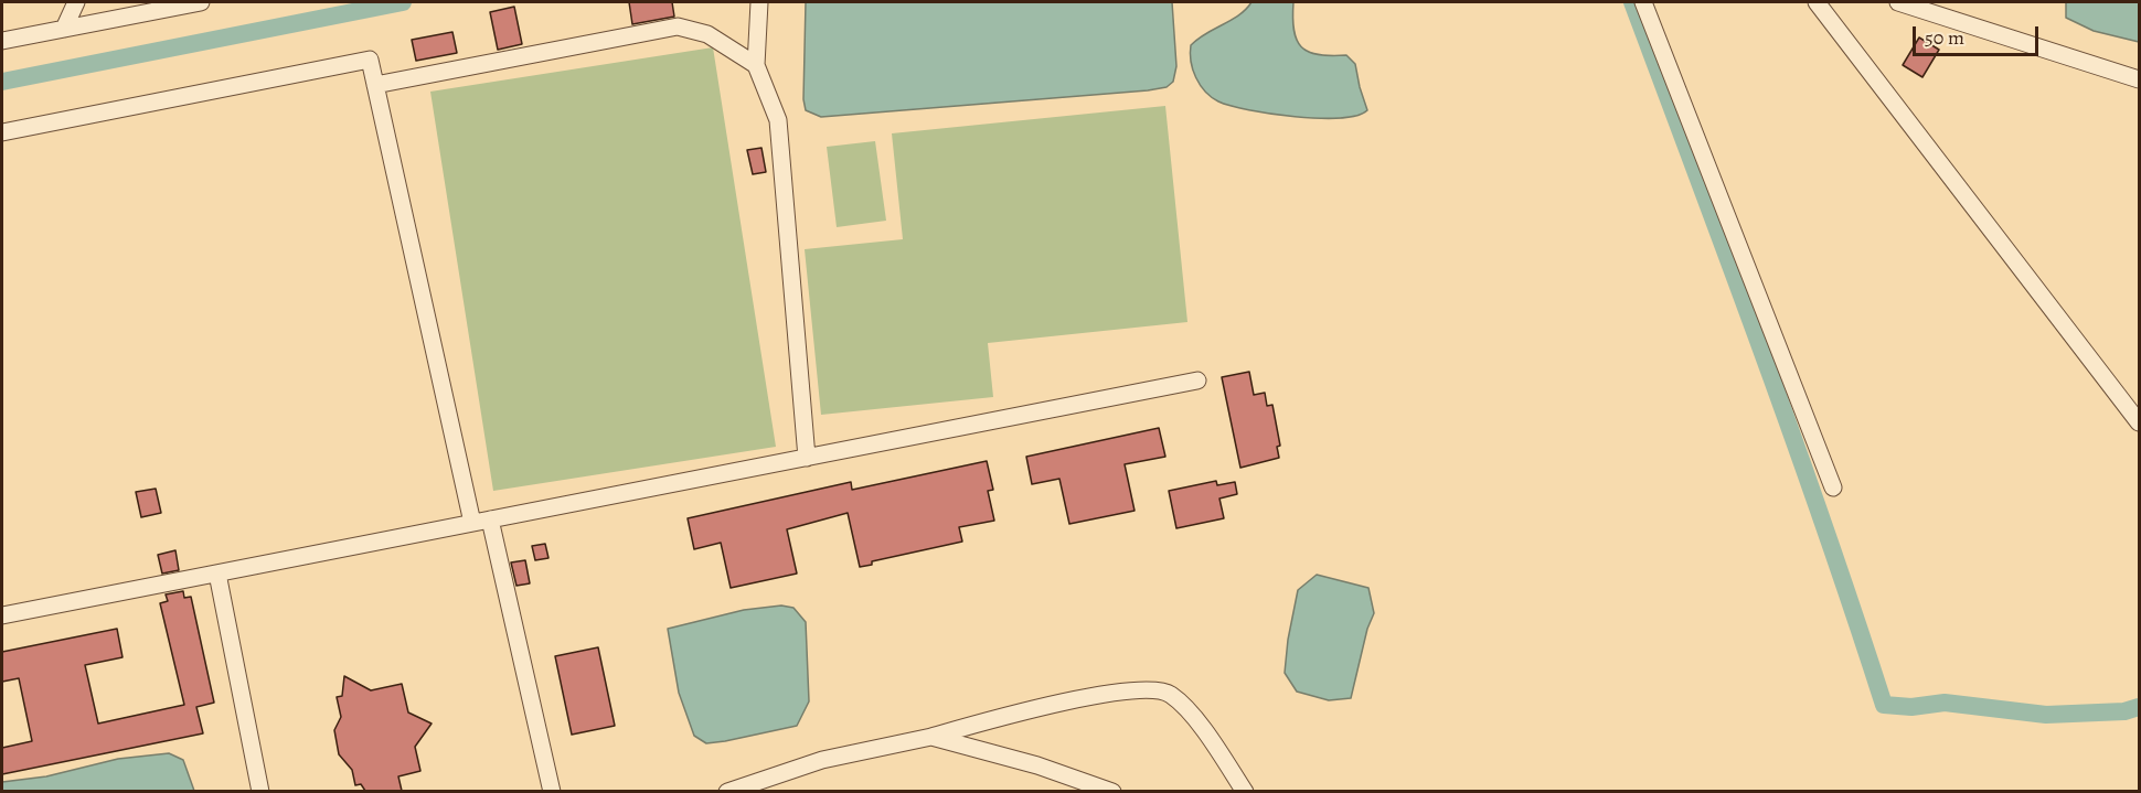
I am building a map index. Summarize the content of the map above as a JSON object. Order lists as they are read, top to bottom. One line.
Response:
{"scale_bar":"50 m"}
